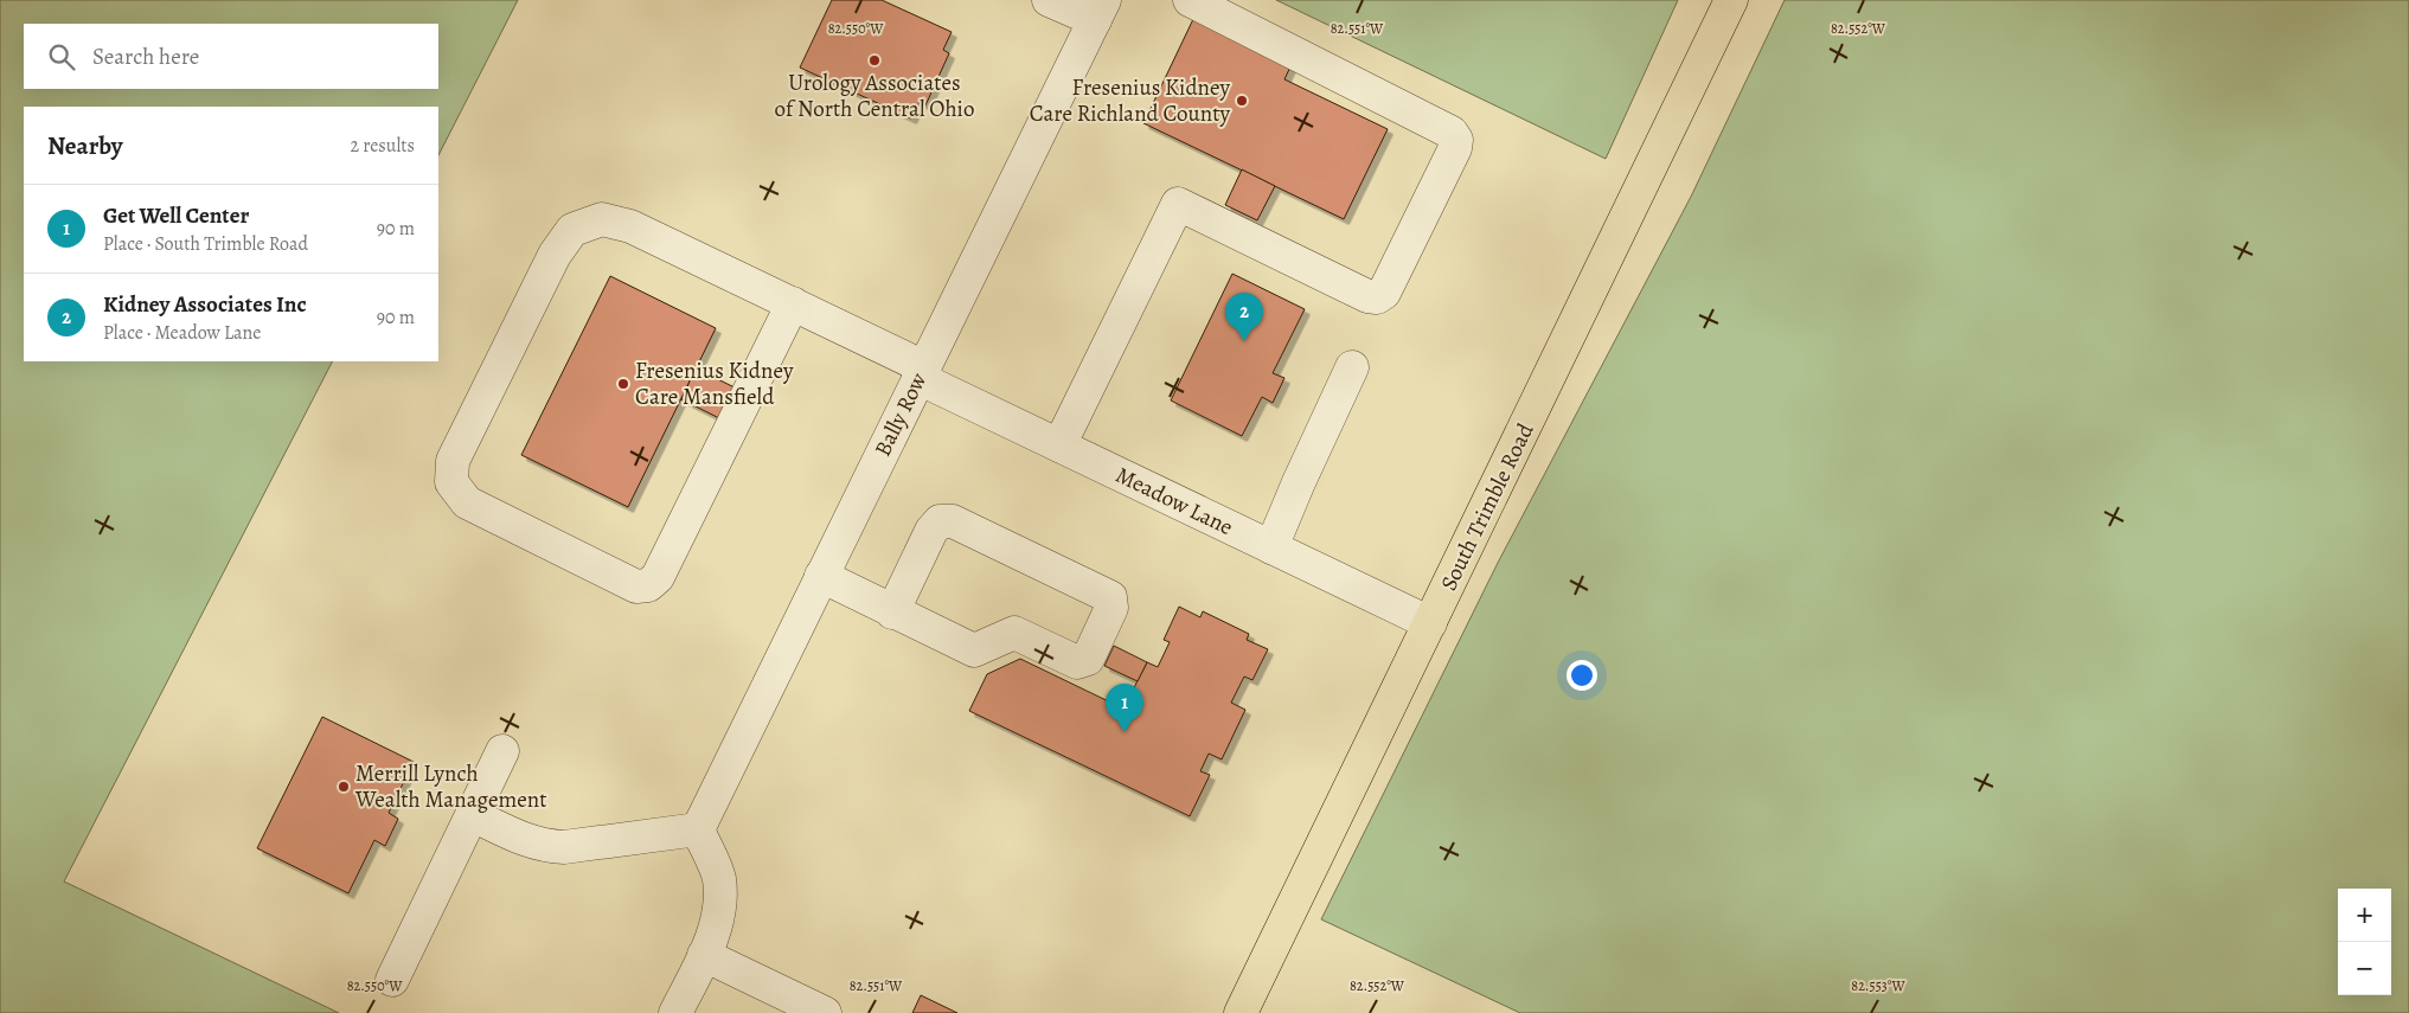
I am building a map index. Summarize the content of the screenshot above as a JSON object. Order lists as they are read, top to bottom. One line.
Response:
{"streets":{"main road":["South Trimble Road"],"street":["Bally Row","Meadow Lane"]},"crossings":[["Bally Row","Meadow Lane"],["Meadow Lane","South Trimble Road"]],"places":["Urology Associates of North Central Ohio","Fresenius Kidney Care Richland County","Fresenius Kidney Care Mansfield","Merrill Lynch Wealth Management"],"page":{"search":"Search here","heading":["Nearby","2 results"],"list":[{"mark":"1","name":"Get Well Center","note":"Place · South Trimble Road","value":"90 m"},{"mark":"2","name":"Kidney Associates Inc","note":"Place · Meadow Lane","value":"90 m"}],"pins":["2","1"],"map_buttons":["+","−"]},"coordinates":["82.552°W","82.550°W","82.551°W","82.553°W"]}
